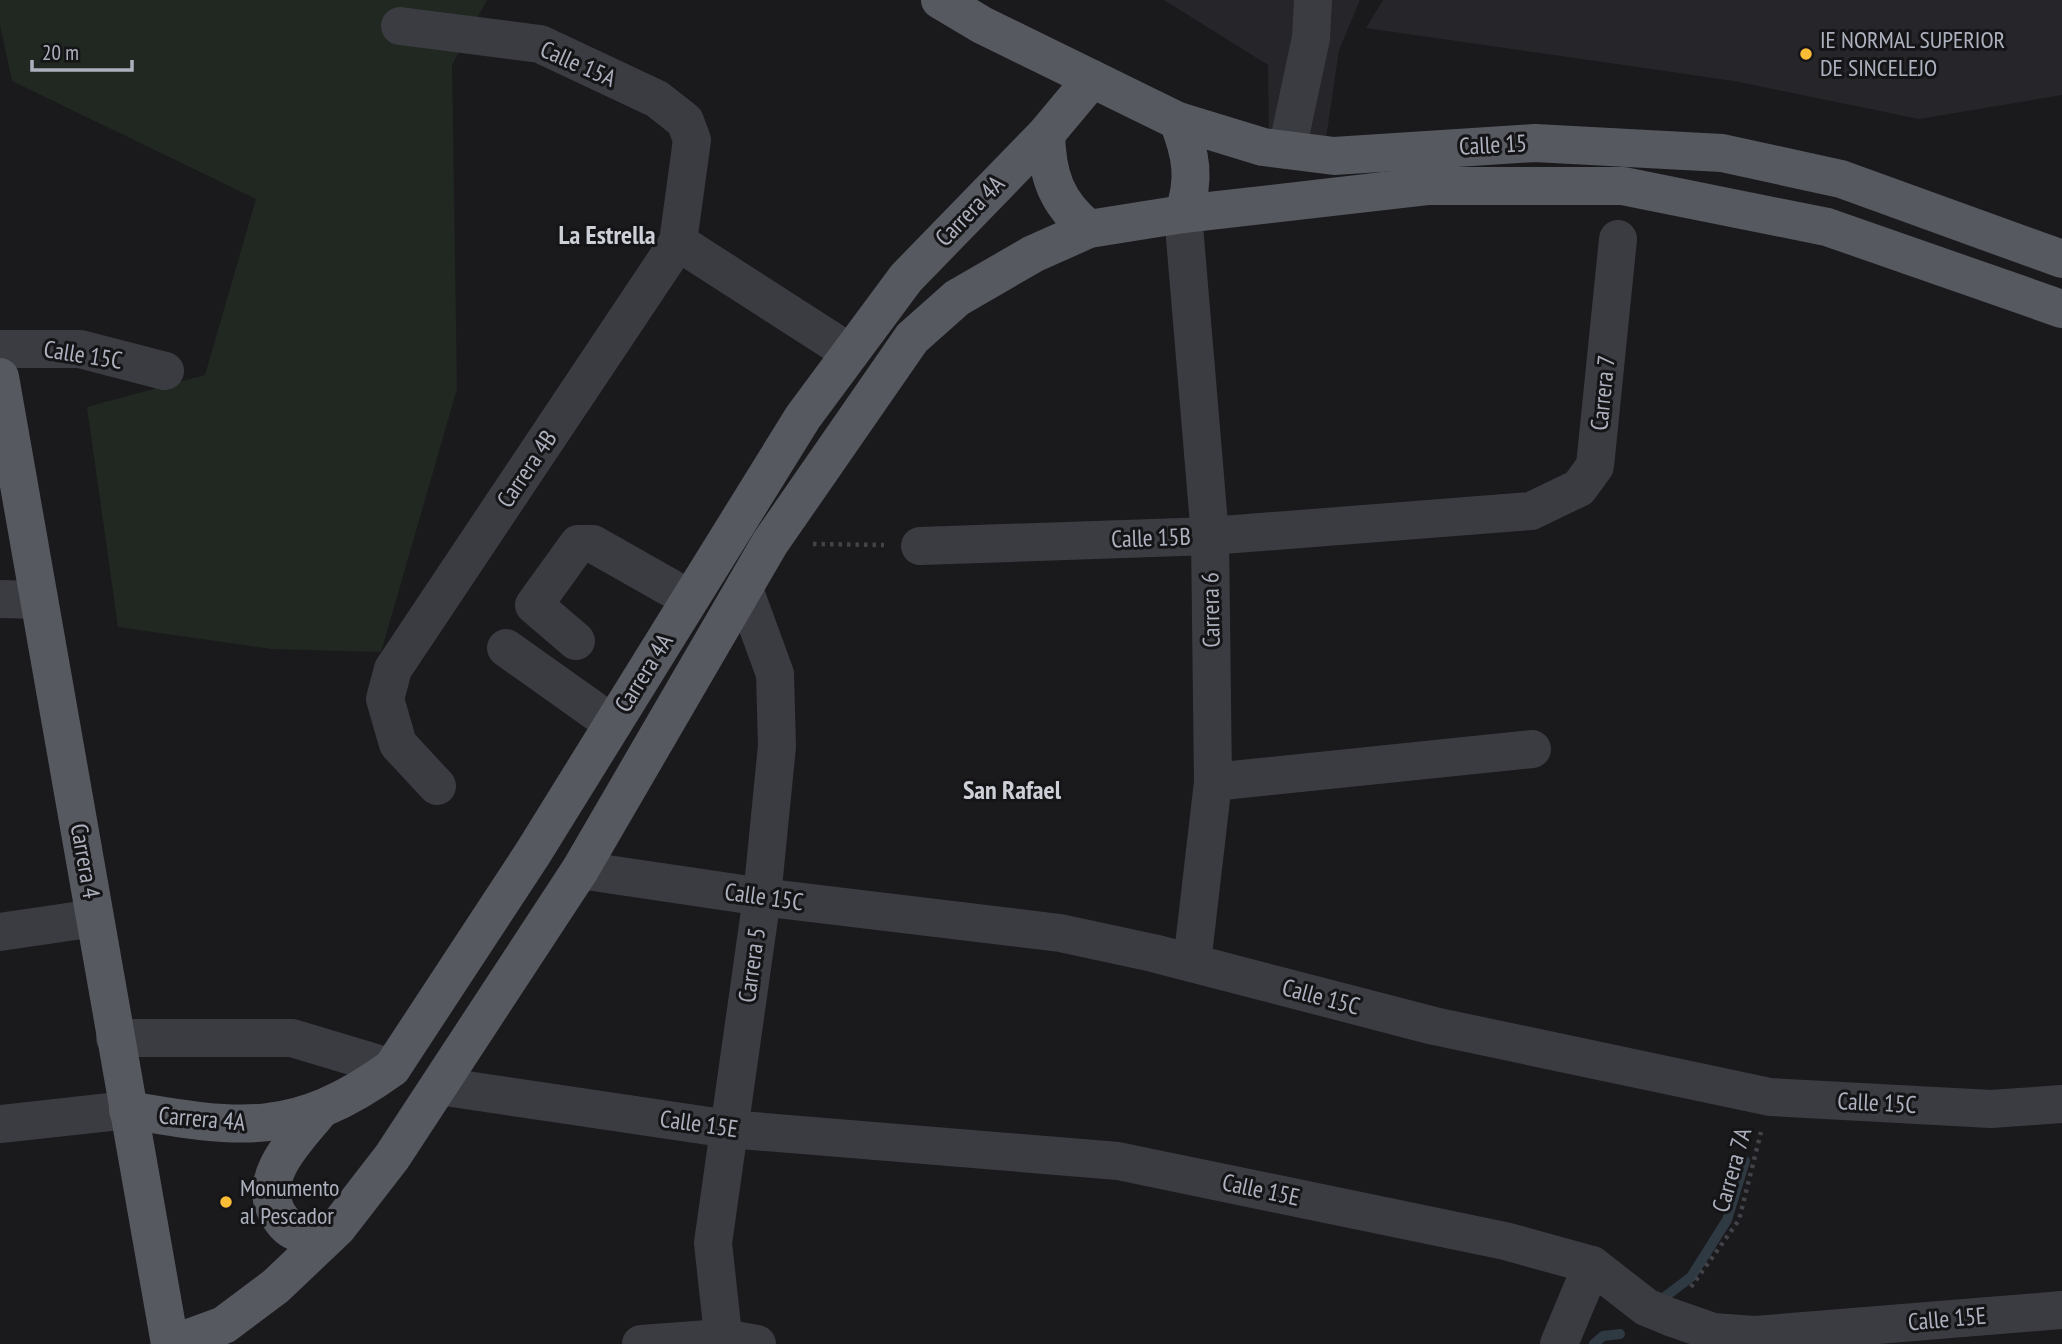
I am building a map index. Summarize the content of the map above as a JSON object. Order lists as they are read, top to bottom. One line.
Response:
{"streets":{"main road":["Calle 15","Carrera 4A","Carrera 4"],"street":["Calle 15A","Calle 15C","Carrera 7","Carrera 4B","Calle 15B","Carrera 6","Carrera 5","Calle 15E"],"path":["Carrera 7A"]},"crossings":[["Calle 15A","Carrera 4B"],["Calle 15","Carrera 4A"],["Calle 15","Carrera 6"],["Carrera 4A","Calle 15C"],["Carrera 4A","Carrera 6"],["Carrera 4A","Carrera 4"],["Carrera 4A","Carrera 5"],["Carrera 4A","Calle 15E"],["Calle 15C","Carrera 6"],["Calle 15C","Carrera 5"],["Calle 15C","Carrera 7A"],["Carrera 7","Calle 15B"],["Calle 15B","Carrera 6"],["Carrera 5","Calle 15E"],["Calle 15E","Carrera 7A"]],"districts":["La Estrella","San Rafael"],"places":["IE NORMAL SUPERIOR DE SINCELEJO","Monumento al Pescador"],"scale_bar":"20 m"}
